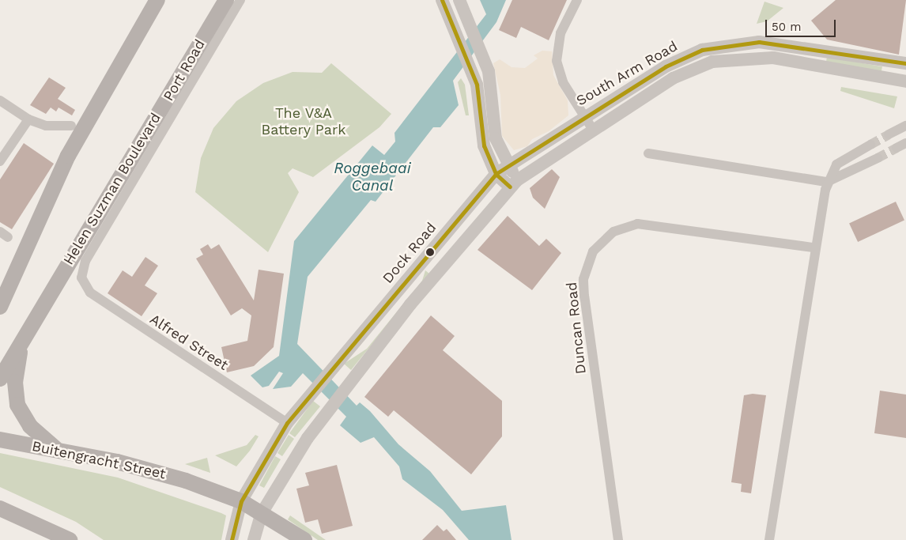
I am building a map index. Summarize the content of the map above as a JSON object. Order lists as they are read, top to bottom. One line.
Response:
{"streets":{"main road":["Helen Suzman Boulevard","Buitengracht Street"],"street":["Port Road","South Arm Road","Dock Road","Duncan Road","Alfred Street"]},"crossings":[["Port Road","Alfred Street"],["South Arm Road","Dock Road"],["Dock Road","Alfred Street"],["Dock Road","Buitengracht Street"]],"water":["Roggebaai Canal"],"parks":["The V&A Battery Park"],"scale_bar":"50 m"}
